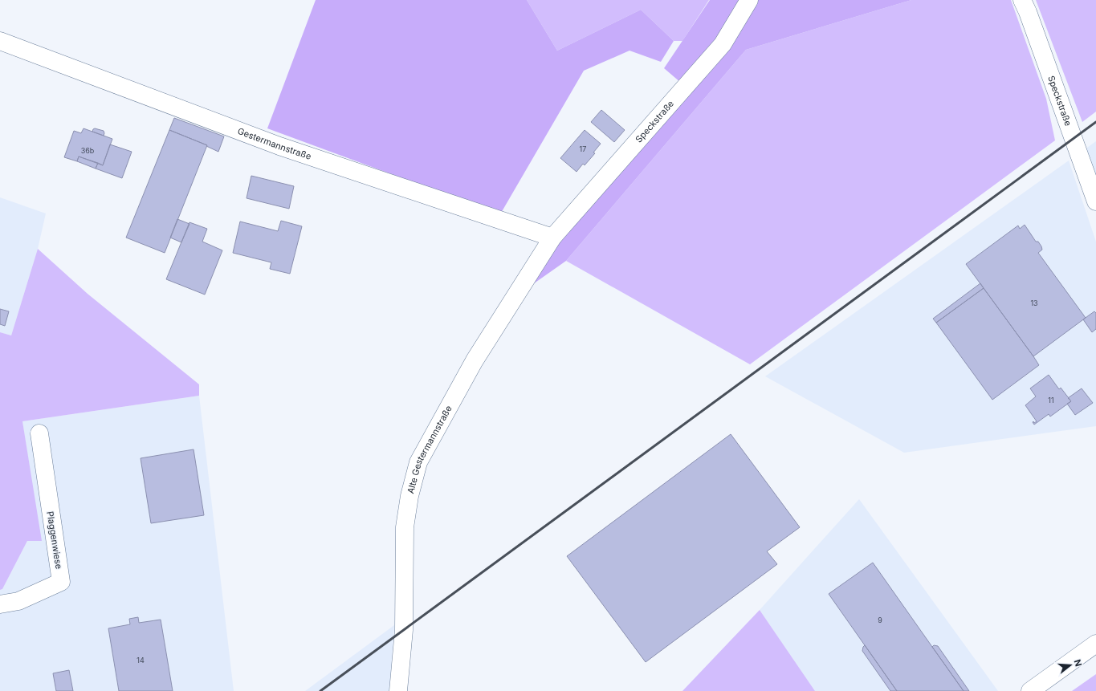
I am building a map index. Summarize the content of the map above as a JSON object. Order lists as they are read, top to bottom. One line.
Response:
{"streets":{"street":["Speckstraße","Gestermannstraße","Alte Gestermannstraße","Plaggenwiese"]},"crossings":[["Speckstraße","Gestermannstraße"],["Speckstraße","Alte Gestermannstraße"],["Gestermannstraße","Alte Gestermannstraße"]],"house_numbers":["17","36b","13","11","9","14"],"north":"right"}
